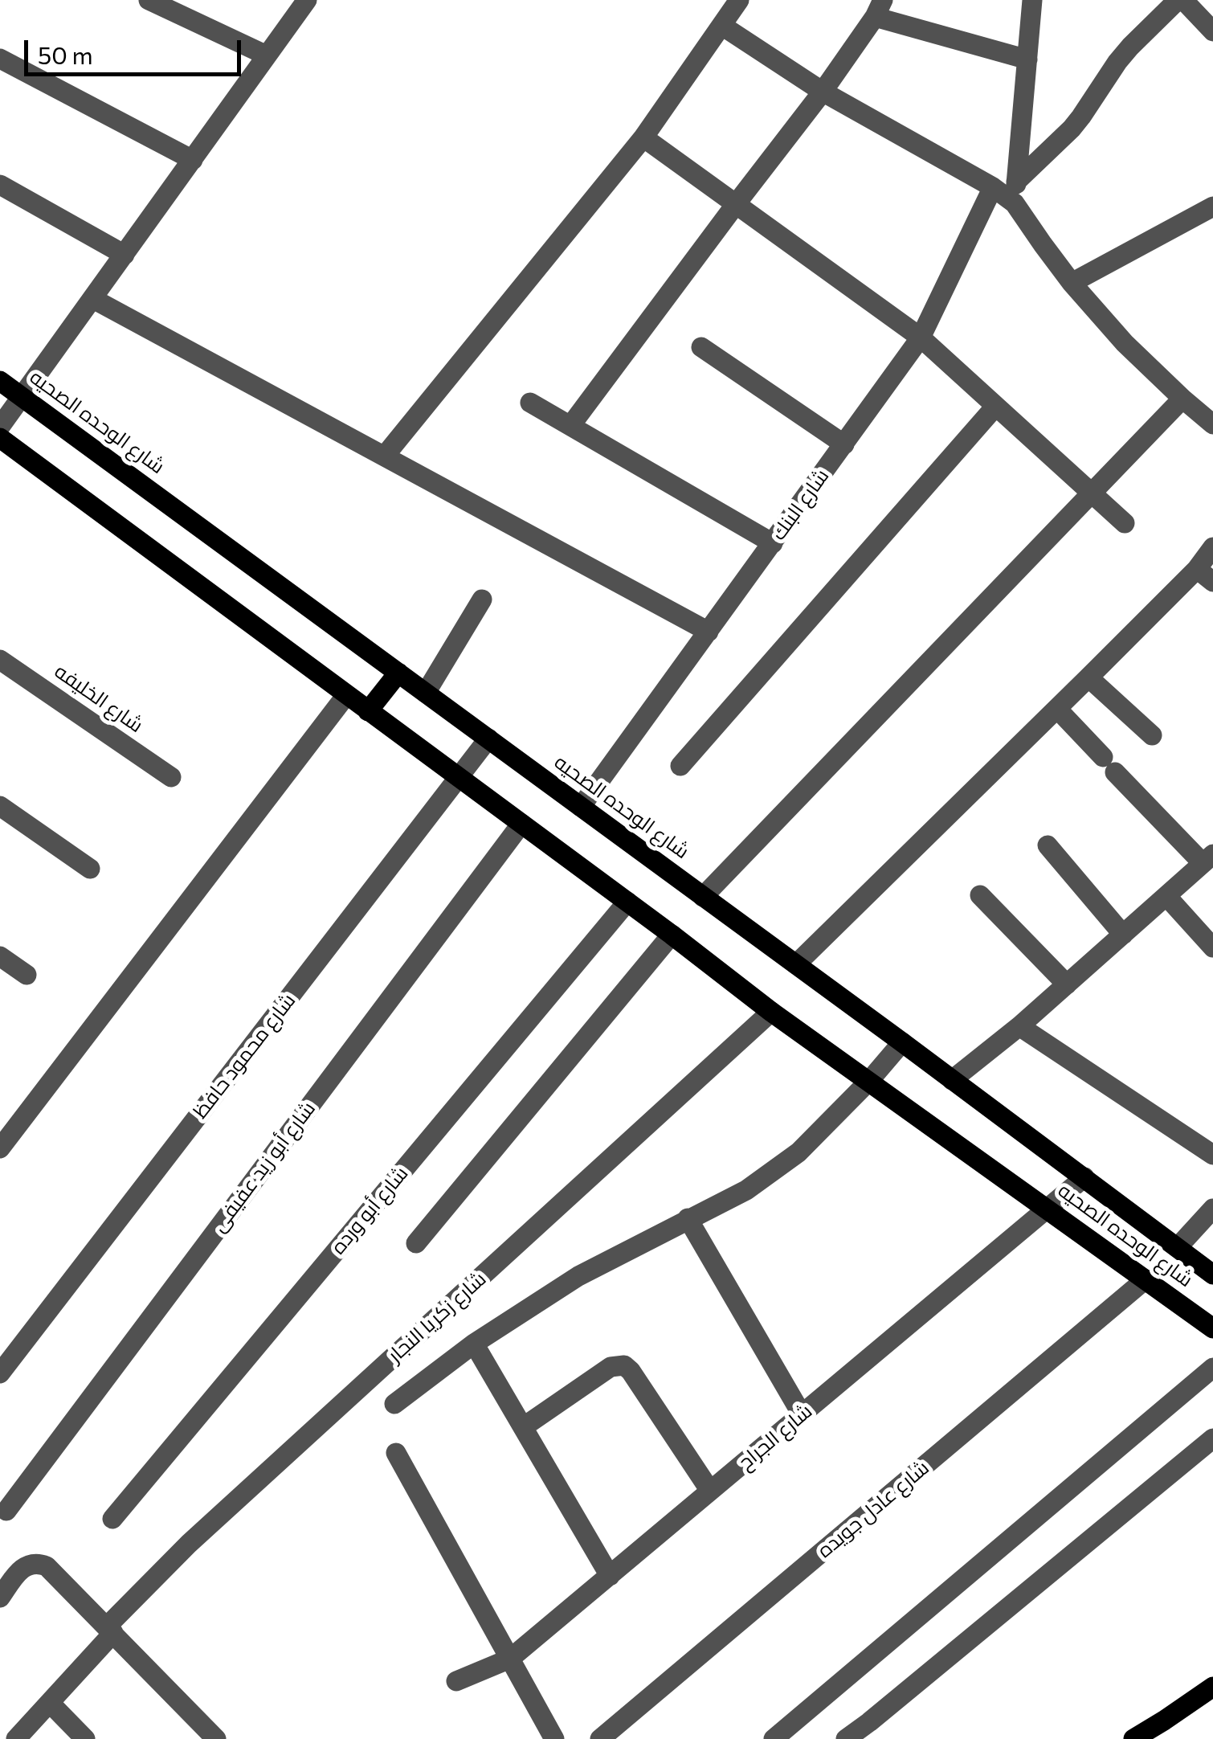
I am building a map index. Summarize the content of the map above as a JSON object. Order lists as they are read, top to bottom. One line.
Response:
{"streets":{"main road":["شارع الوحده الصحيه"],"street":["شارع البنك","شارع الخليفه","شارع محمود حافظ","شارع أبو زيد عفيفى","شارع أبو ورده","شارع زكريا النجار","شارع الجراح","شارع عادل جويده"]},"crossings":[["شارع الوحده الصحيه","شارع البنك"],["شارع الوحده الصحيه","شارع محمود حافظ"],["شارع الوحده الصحيه","شارع أبو زيد عفيفى"],["شارع الوحده الصحيه","شارع أبو ورده"],["شارع الوحده الصحيه","شارع زكريا النجار"],["شارع الوحده الصحيه","شارع الجراح"],["شارع الوحده الصحيه","شارع عادل جويده"]],"scale_bar":"50 m"}
